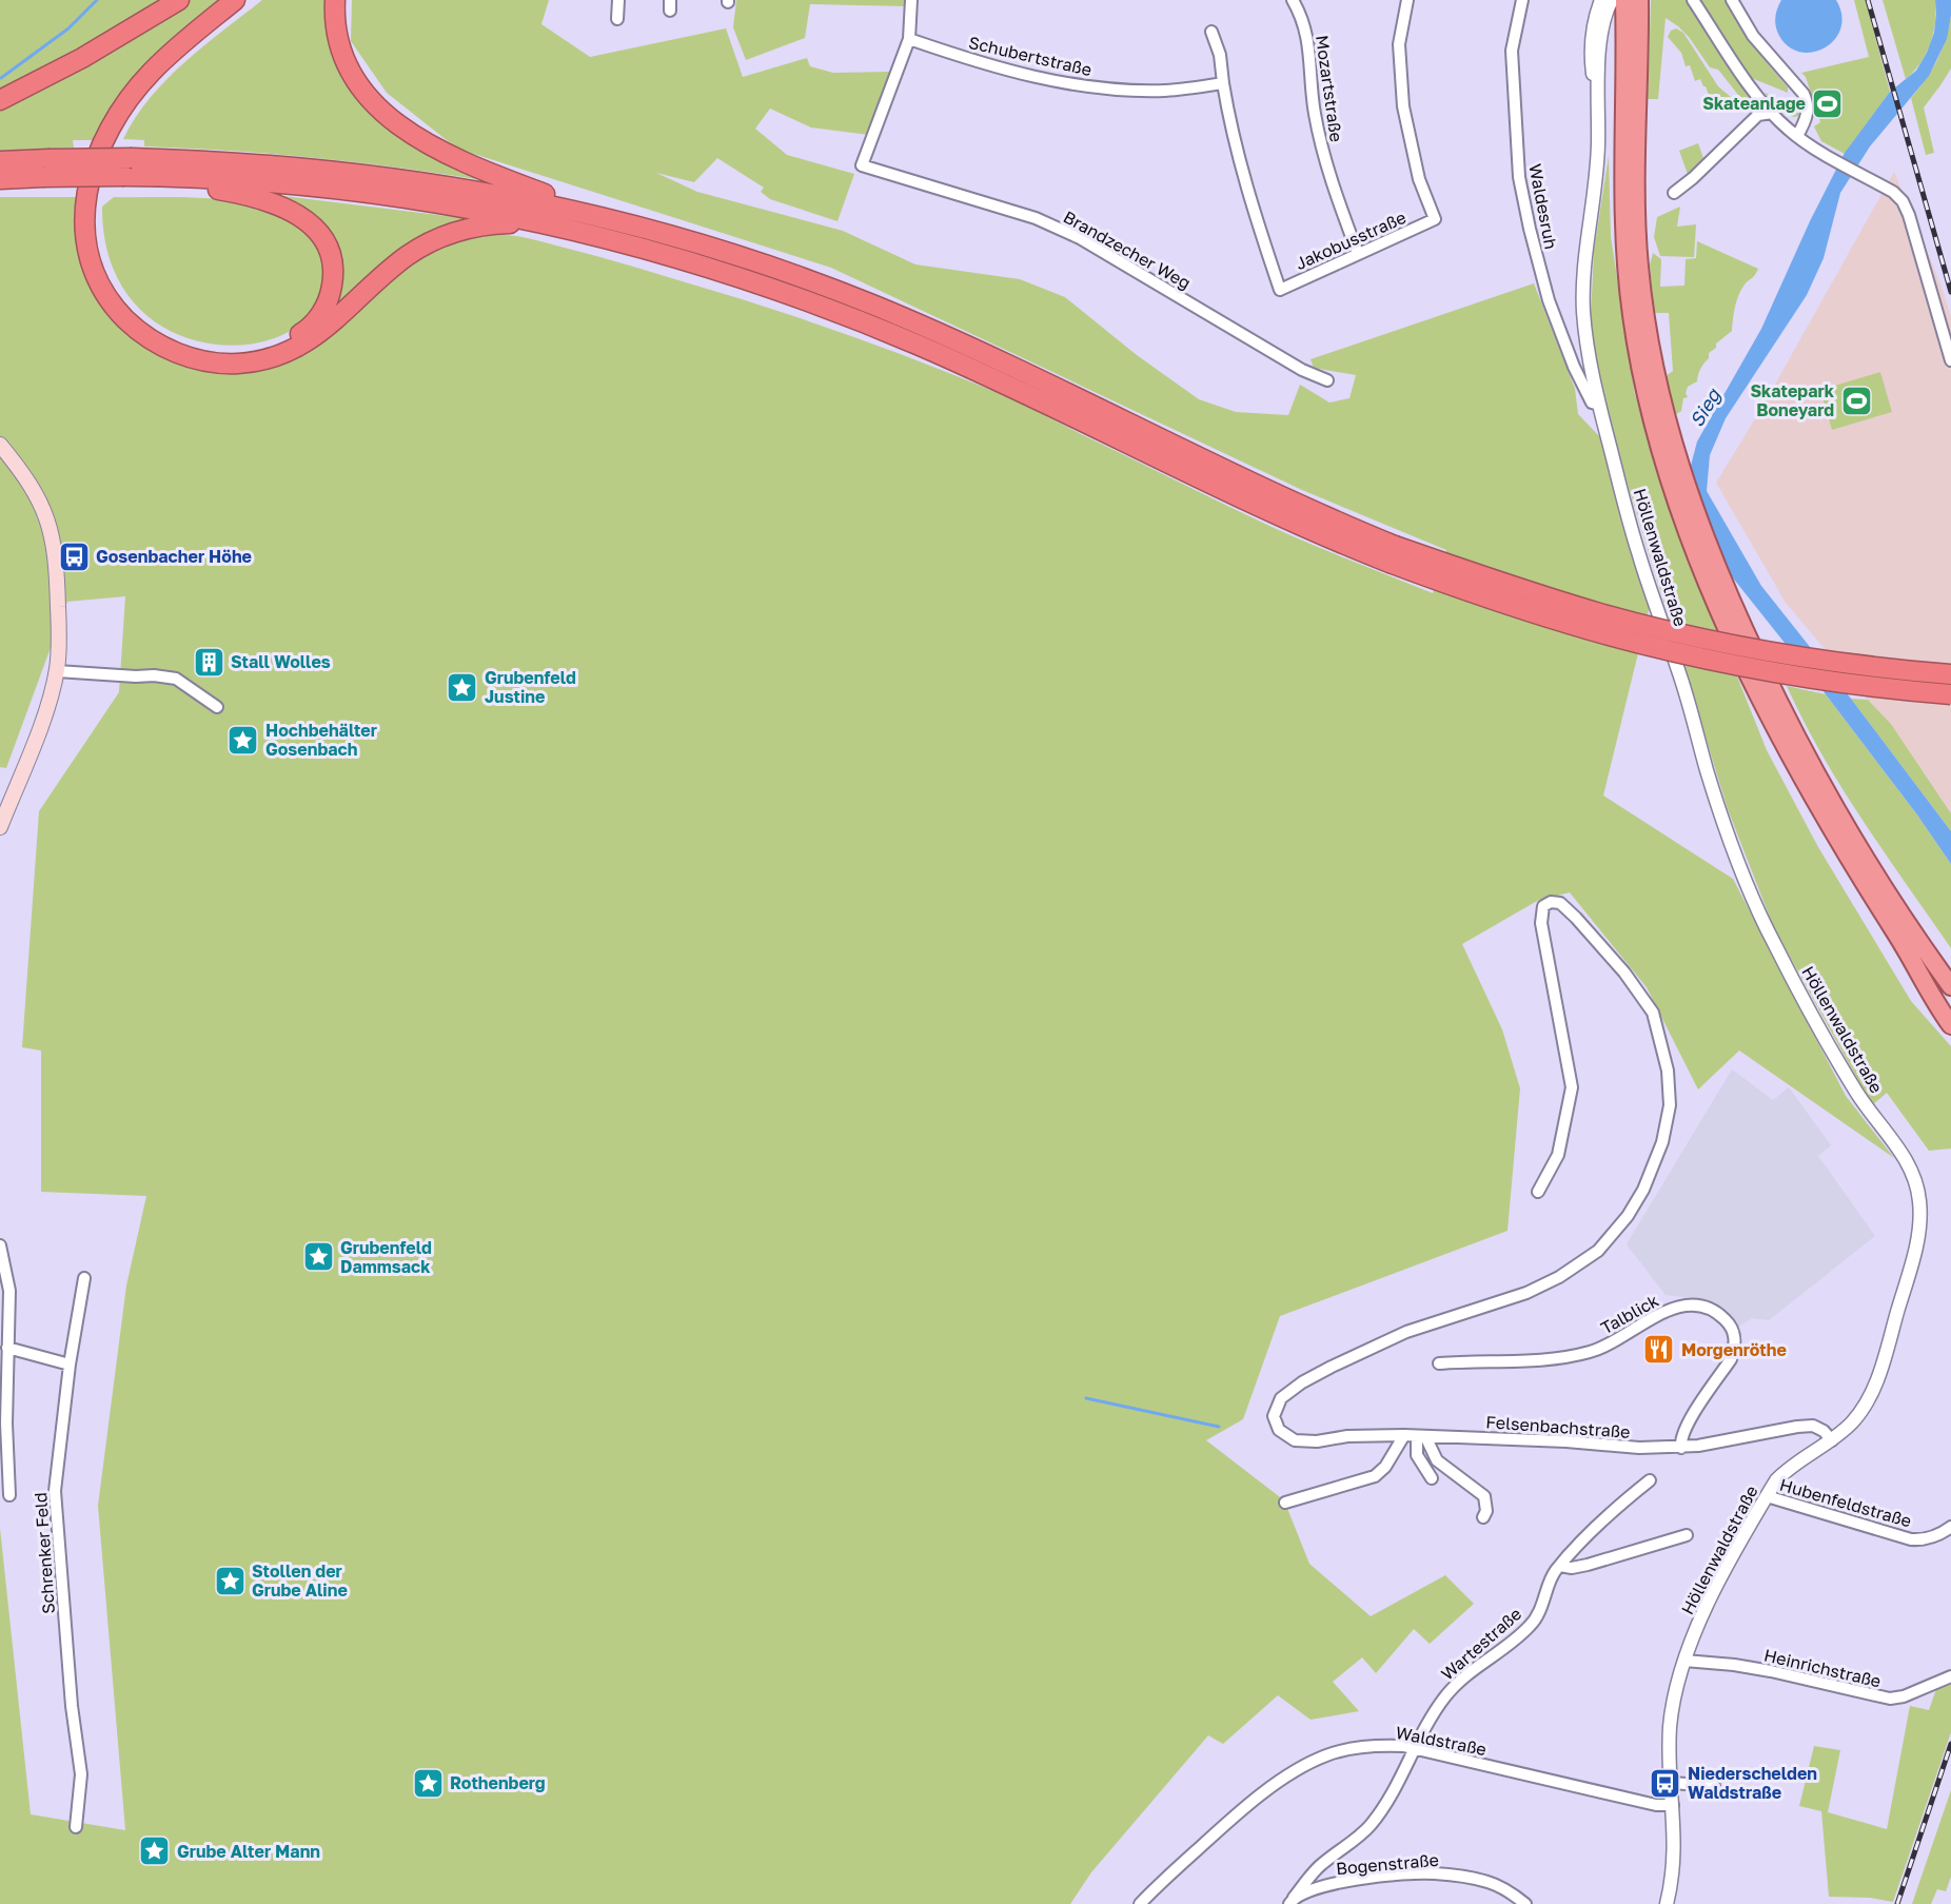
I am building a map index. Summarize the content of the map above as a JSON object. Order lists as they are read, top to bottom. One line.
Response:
{"streets":{"street":["Schubertstraße","Mozartstraße","Waldesruh","Jakobusstraße","Brandzecher Weg","Höllenwaldstraße","Talblick","Felsenbachstraße","Hubenfeldstraße","Schrenker Feld","Wartestraße","Heinrichstraße","Waldstraße","Bogenstraße"]},"crossings":[["Schubertstraße","Jakobusstraße"],["Schubertstraße","Brandzecher Weg"],["Mozartstraße","Jakobusstraße"],["Waldesruh","Höllenwaldstraße"],["Höllenwaldstraße","Felsenbachstraße"],["Höllenwaldstraße","Hubenfeldstraße"],["Höllenwaldstraße","Heinrichstraße"],["Höllenwaldstraße","Waldstraße"],["Talblick","Felsenbachstraße"],["Wartestraße","Waldstraße"],["Wartestraße","Bogenstraße"]],"water":["Sieg"],"places":{"sports":["Skateanlage","Skatepark Boneyard"],"bus stop":["Gosenbacher Höhe","Niederschelden Waldstraße"],"building":["Stall Wolles"],"place":["Grubenfeld Justine","Hochbehälter Gosenbach","Grubenfeld Dammsack","Stollen der Grube Aline","Rothenberg","Grube Alter Mann"],"restaurant":["Morgenröthe"]}}
